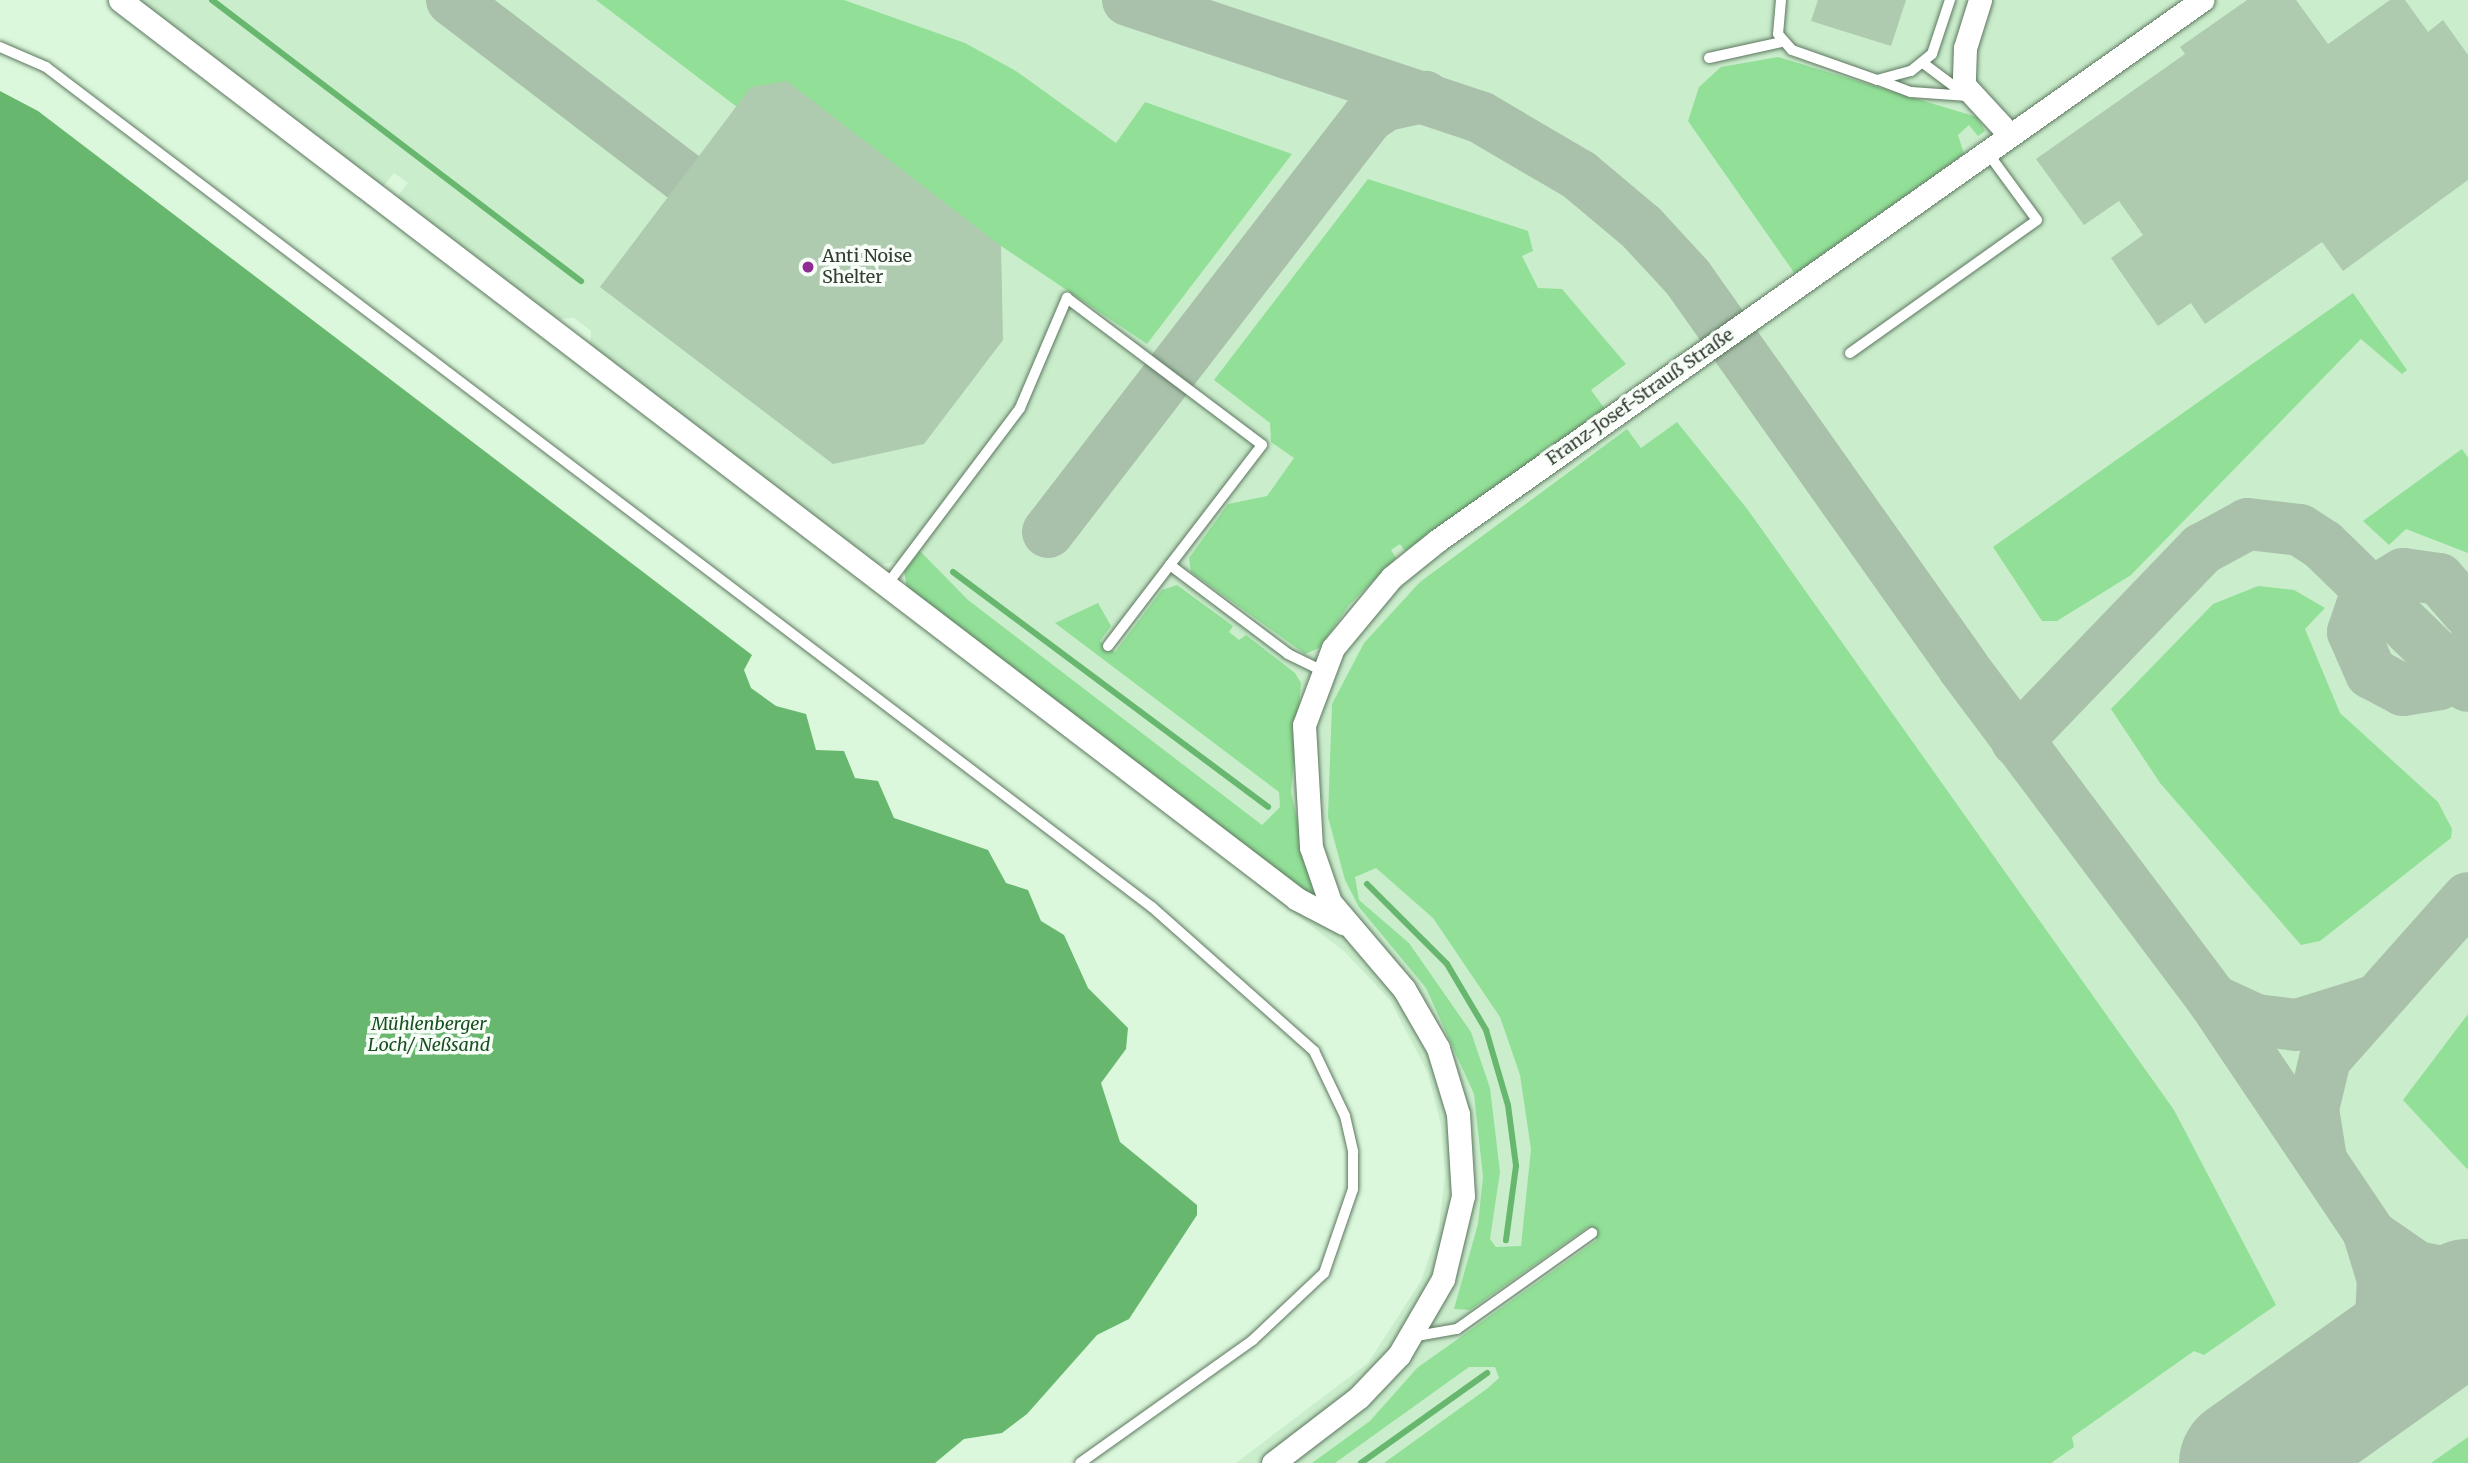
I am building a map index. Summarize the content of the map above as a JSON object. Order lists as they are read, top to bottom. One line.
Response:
{"streets":{"street":["Franz-Josef-Strauß Straße"]},"parks":["Mühlenberger Loch/ Neßsand"],"places":["Anti Noise Shelter"]}
